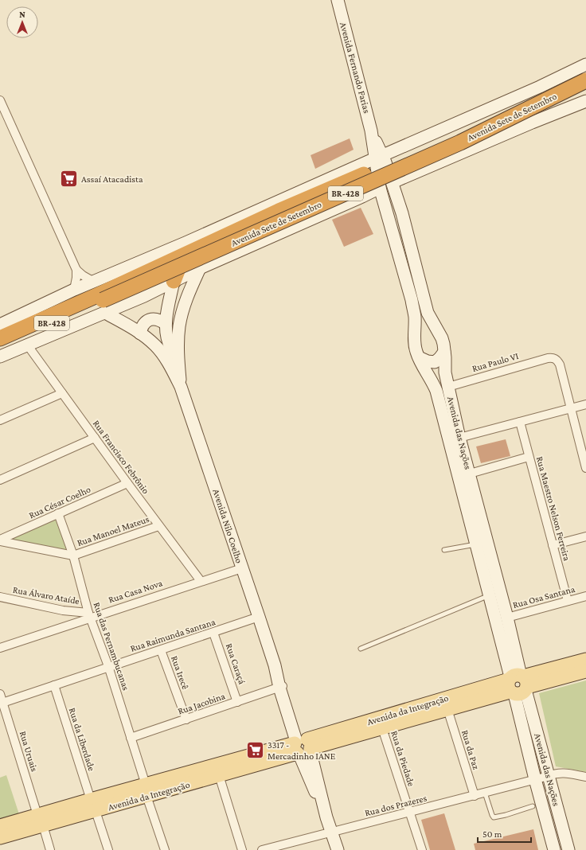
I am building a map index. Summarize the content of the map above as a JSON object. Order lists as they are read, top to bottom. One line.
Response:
{"streets":{"highway":["Avenida Sete de Setembro","BR-428"],"main road":["Avenida Fernando Farias","Avenida das Nações","Avenida Nilo Coelho","Avenida da Integração"],"street":["Rua Paulo VI","Rua Francisco Febrônio","Rua César Coelho","Rua Maestro Nelson Ferreira","Rua Manoel Mateus","Rua Casa Nova","Rua Álvaro Ataíde","Rua Osa Santana","Rua Raimunda Santana","Rua das Pernambucanas","Rua Caraçá","Rua Irecê","Rua Jacobina","Rua da Liberdade","Rua da Paz","Rua Uruais","Rua da Piedade","Rua dos Prazeres"]},"crossings":[["Avenida Fernando Farias","Avenida Sete de Setembro"],["Avenida Fernando Farias","Avenida das Nações"],["Avenida Sete de Setembro","Avenida das Nações"],["Avenida Sete de Setembro","Rua Francisco Febrônio"],["Rua Paulo VI","Avenida das Nações"],["Avenida das Nações","Rua Osa Santana"],["Avenida das Nações","Avenida da Integração"],["Avenida das Nações","Rua dos Prazeres"],["Rua Francisco Febrônio","Rua César Coelho"],["Rua Francisco Febrônio","Rua Manoel Mateus"],["Rua Francisco Febrônio","Rua Casa Nova"],["Rua César Coelho","Rua Manoel Mateus"],["Rua César Coelho","Rua das Pernambucanas"],["Rua Maestro Nelson Ferreira","Rua Osa Santana"],["Avenida Nilo Coelho","Rua Casa Nova"],["Avenida Nilo Coelho","Rua Raimunda Santana"],["Avenida Nilo Coelho","Rua Jacobina"],["Avenida Nilo Coelho","Avenida da Integração"],["Avenida Nilo Coelho","Rua dos Prazeres"],["Rua Manoel Mateus","Rua das Pernambucanas"],["Rua Casa Nova","Rua Álvaro Ataíde"],["Rua Casa Nova","Rua das Pernambucanas"],["Rua Álvaro Ataíde","Rua das Pernambucanas"],["Rua Raimunda Santana","Rua das Pernambucanas"],["Rua Raimunda Santana","Rua Caraçá"],["Rua Raimunda Santana","Rua Irecê"],["Rua Raimunda Santana","Rua da Liberdade"],["Rua Raimunda Santana","Rua Uruais"],["Rua das Pernambucanas","Rua Jacobina"],["Rua das Pernambucanas","Avenida da Integração"],["Rua Caraçá","Rua Jacobina"],["Rua Irecê","Rua Jacobina"],["Avenida da Integração","Rua da Liberdade"],["Avenida da Integração","Rua da Paz"],["Avenida da Integração","Rua Uruais"],["Avenida da Integração","Rua da Piedade"],["Rua da Paz","Rua dos Prazeres"],["Rua da Piedade","Rua dos Prazeres"]],"places":{"supermarket":["Assaí Atacadista","3317 - Mercadinho IANE"]},"scale_bar":"50 m","north":"top"}
